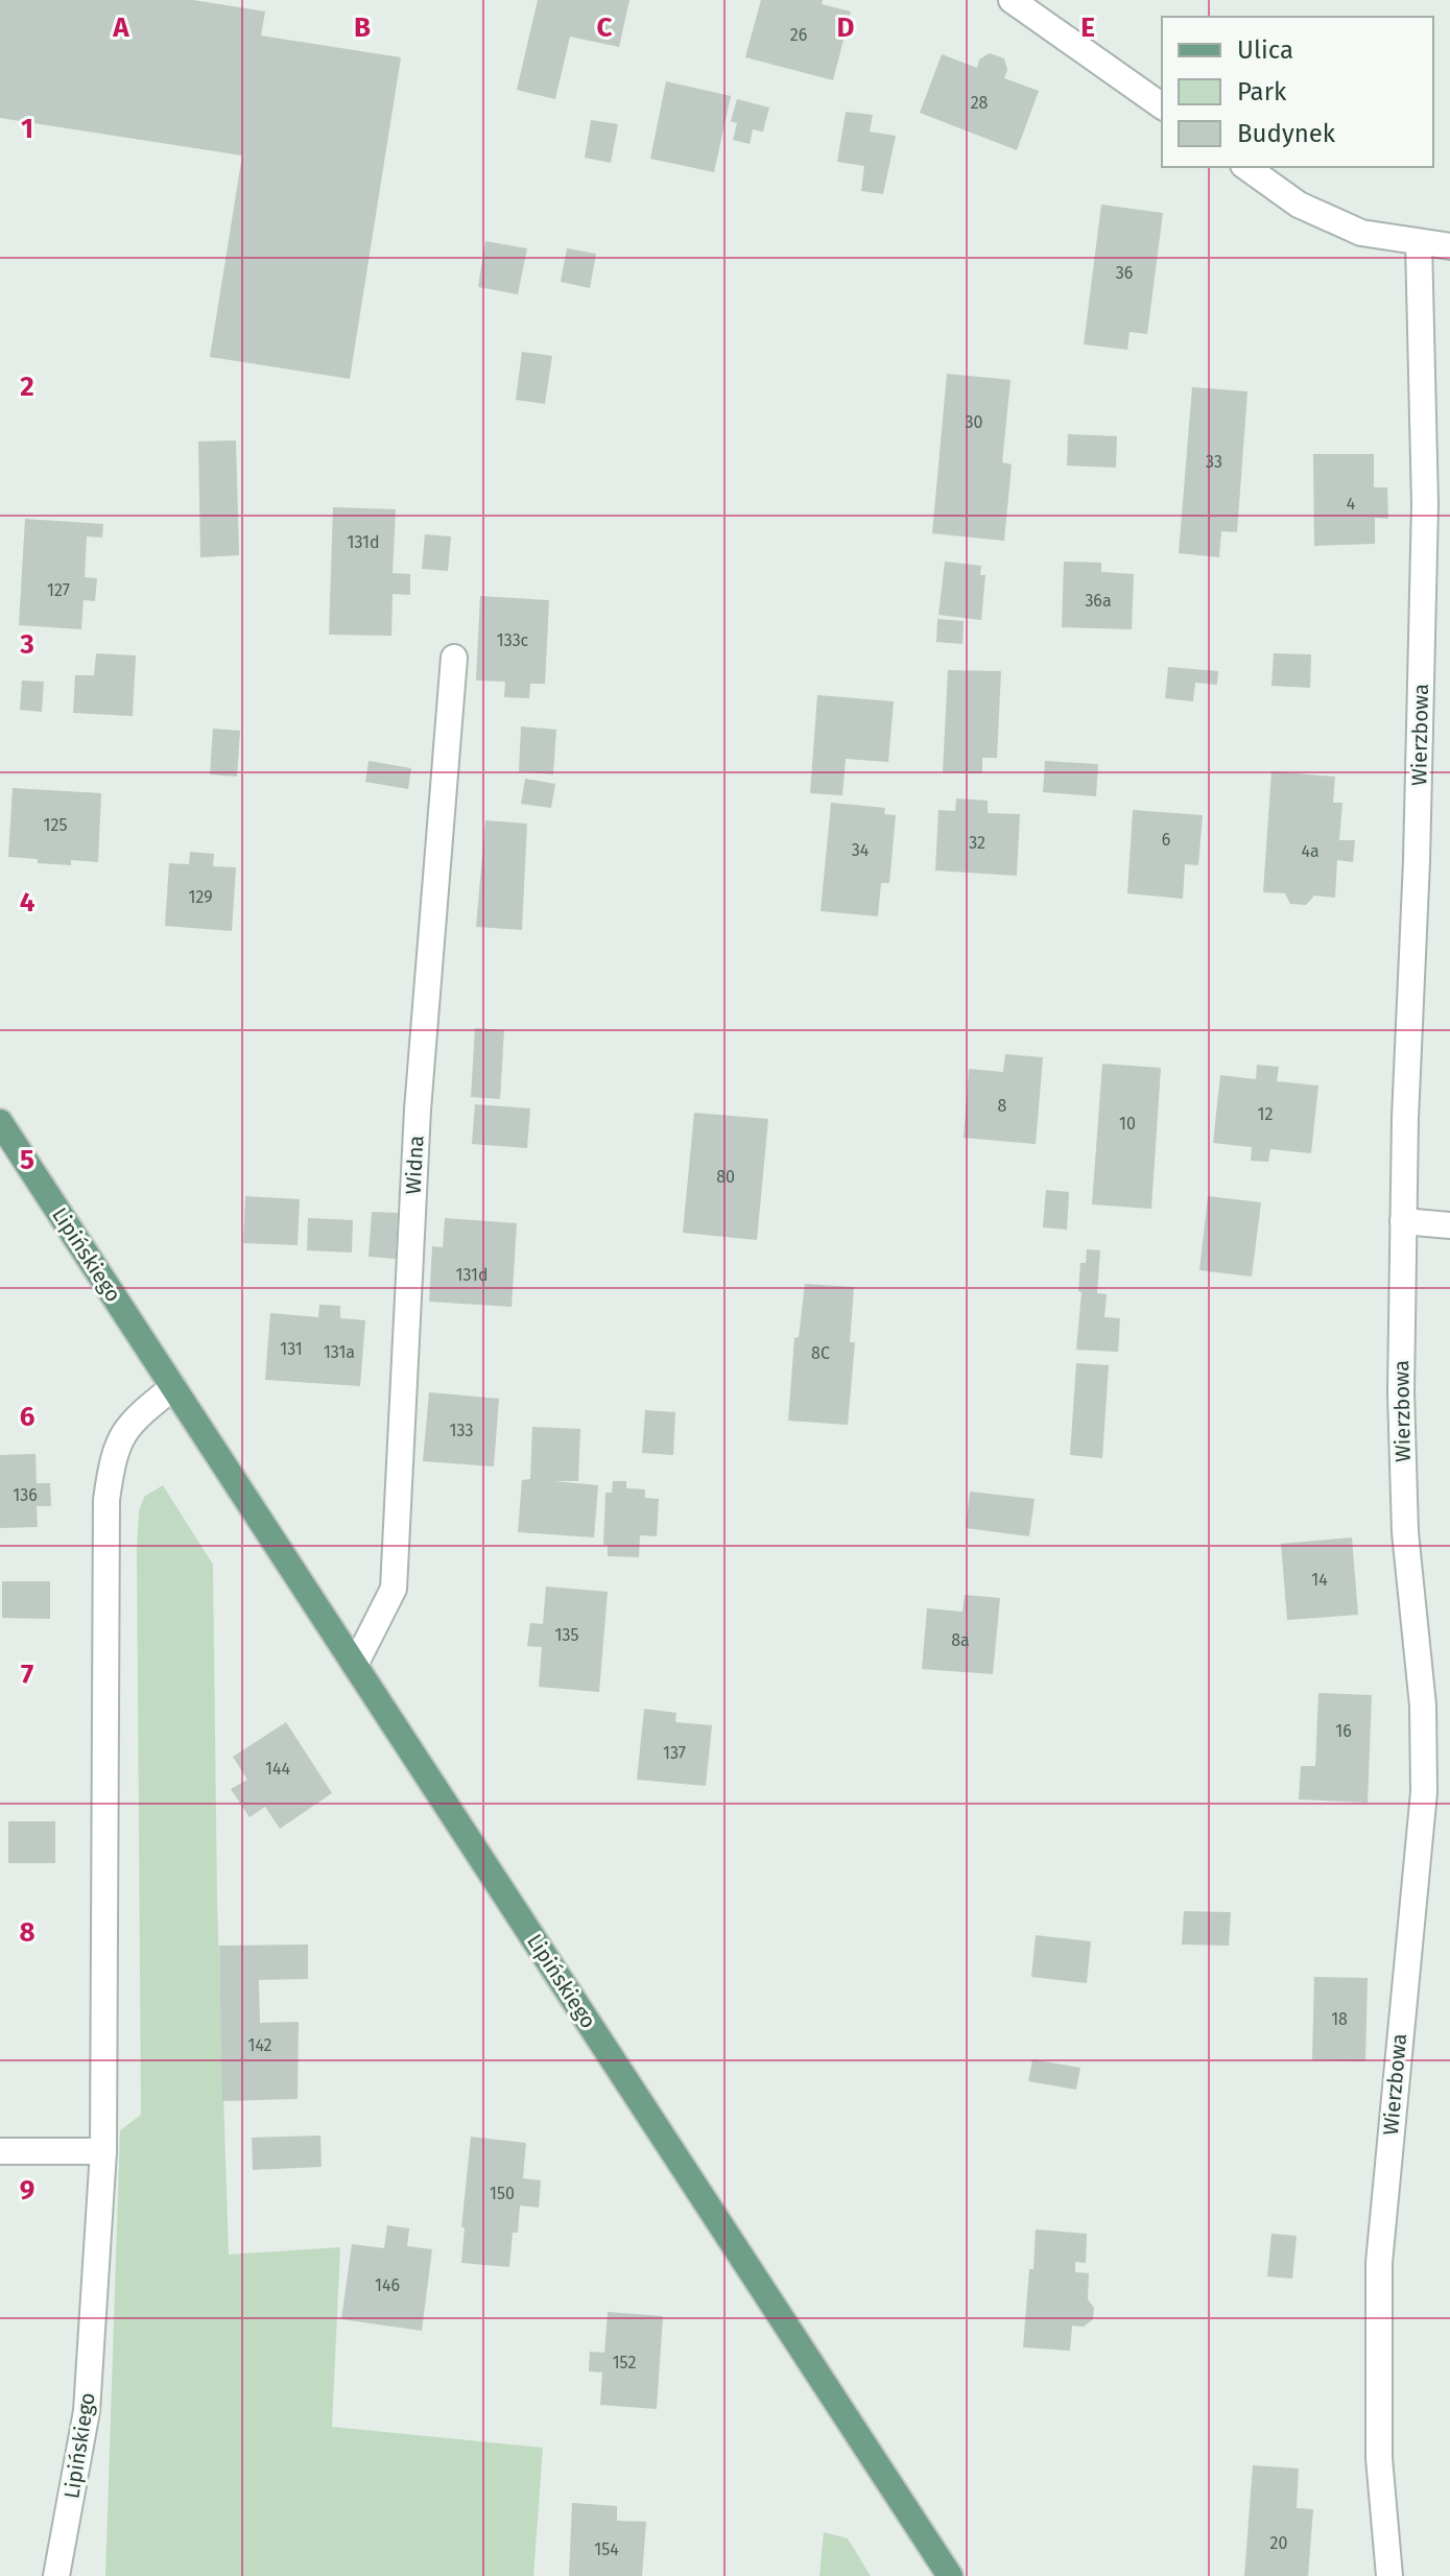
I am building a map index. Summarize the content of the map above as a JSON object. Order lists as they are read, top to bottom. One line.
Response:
{"streets":{"main road":["Lipińskiego"],"street":["Wierzbowa","Widna"]},"crossings":[["Widna","Lipińskiego"]],"house_numbers":["26","28","36","30","33","4","131d","127","36a","133c","125","6","32","34","4a","129","8","12","10","80","131d","131","131a","8C","133","136","14","135","8a","16","137","144","18","142","150","146","152","20","154"],"legend":["Ulica","Park","Budynek"],"grid":{"columns":["A","B","C","D","E"],"rows":["1","2","3","4","5","6","7","8","9"]}}
